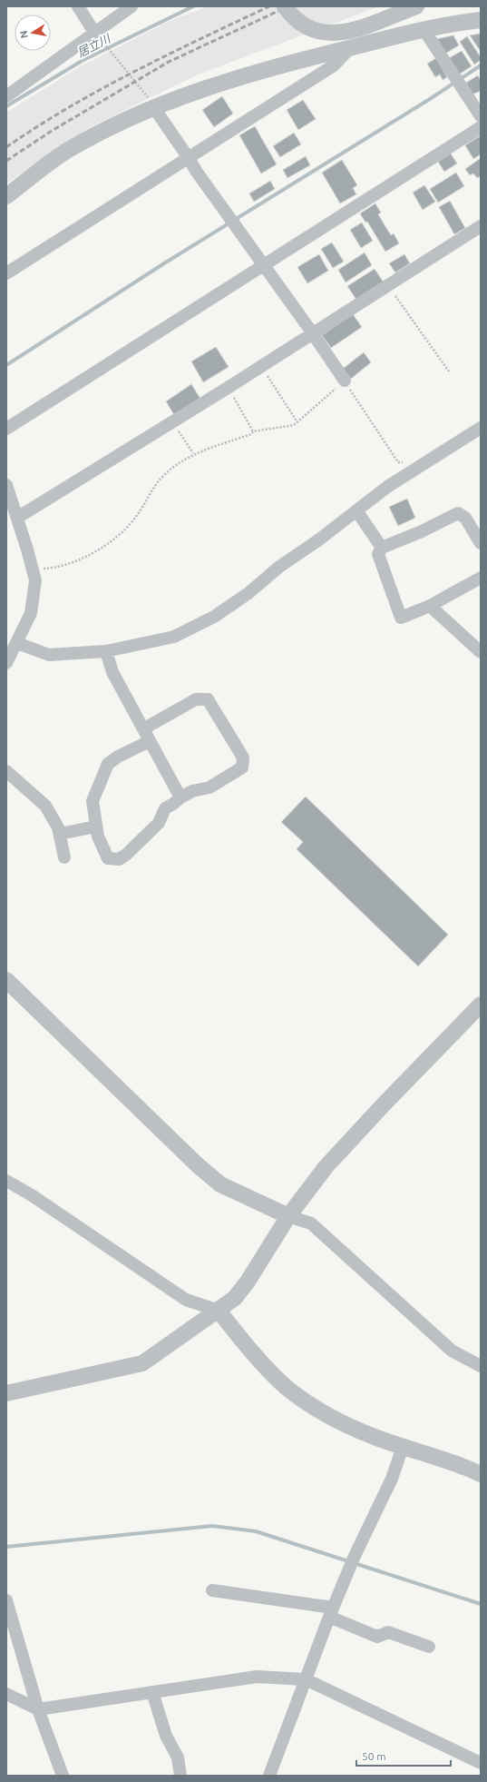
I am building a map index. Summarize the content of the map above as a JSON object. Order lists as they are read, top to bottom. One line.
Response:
{"water":["居立川"],"scale_bar":"50 m","north":"left"}
